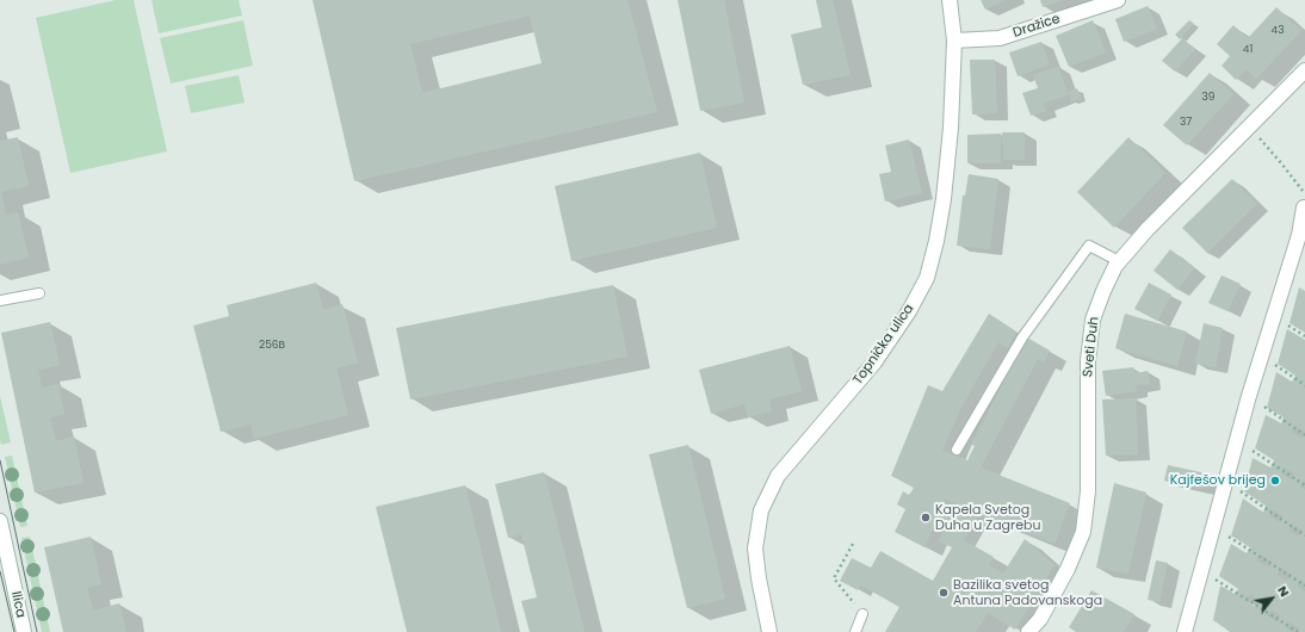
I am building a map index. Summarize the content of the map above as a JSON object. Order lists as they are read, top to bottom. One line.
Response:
{"streets":{"street":["Dražice","Topnička ulica","Sveti Duh","Ilica"]},"crossings":[["Dražice","Topnička ulica"]],"places":["Kajfešov brijeg","Kapela Svetog Duha u Zagrebu","Bazilika svetog Antuna Padovanskoga"],"house_numbers":["43","41","39","37","256B"],"north":"top right"}
